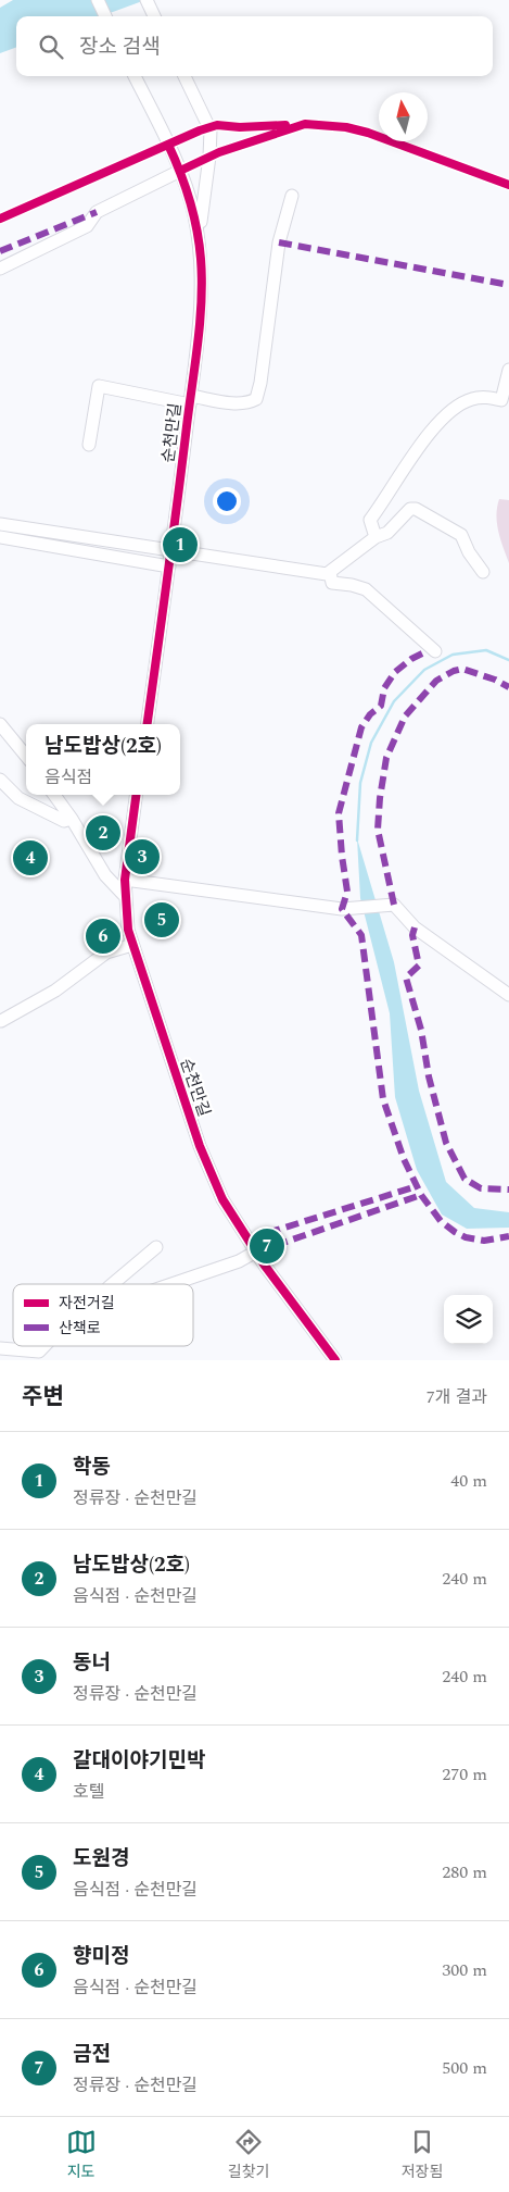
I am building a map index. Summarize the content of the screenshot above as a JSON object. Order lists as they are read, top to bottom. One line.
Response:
{"streets":{"street":["순천만길"]},"legend":["자전거길","산책로"],"north":"top","page":{"search":"장소 검색","pins":["1","2","3","4","5","6","7"],"popup":["남도밥상(2호)","음식점"],"heading":["주변","7개 결과"],"list":[{"mark":"1","name":"학동","note":"정류장 · 순천만길","value":"40 m"},{"mark":"2","name":"남도밥상(2호)","note":"음식점 · 순천만길","value":"240 m"},{"mark":"3","name":"동너","note":"정류장 · 순천만길","value":"240 m"},{"mark":"4","name":"갈대이야기민박","note":"호텔","value":"270 m"},{"mark":"5","name":"도원경","note":"음식점 · 순천만길","value":"280 m"},{"mark":"6","name":"향미정","note":"음식점 · 순천만길","value":"300 m"},{"mark":"7","name":"금전","note":"정류장 · 순천만길","value":"500 m"}],"nav":["지도","길찾기","저장됨"]}}
